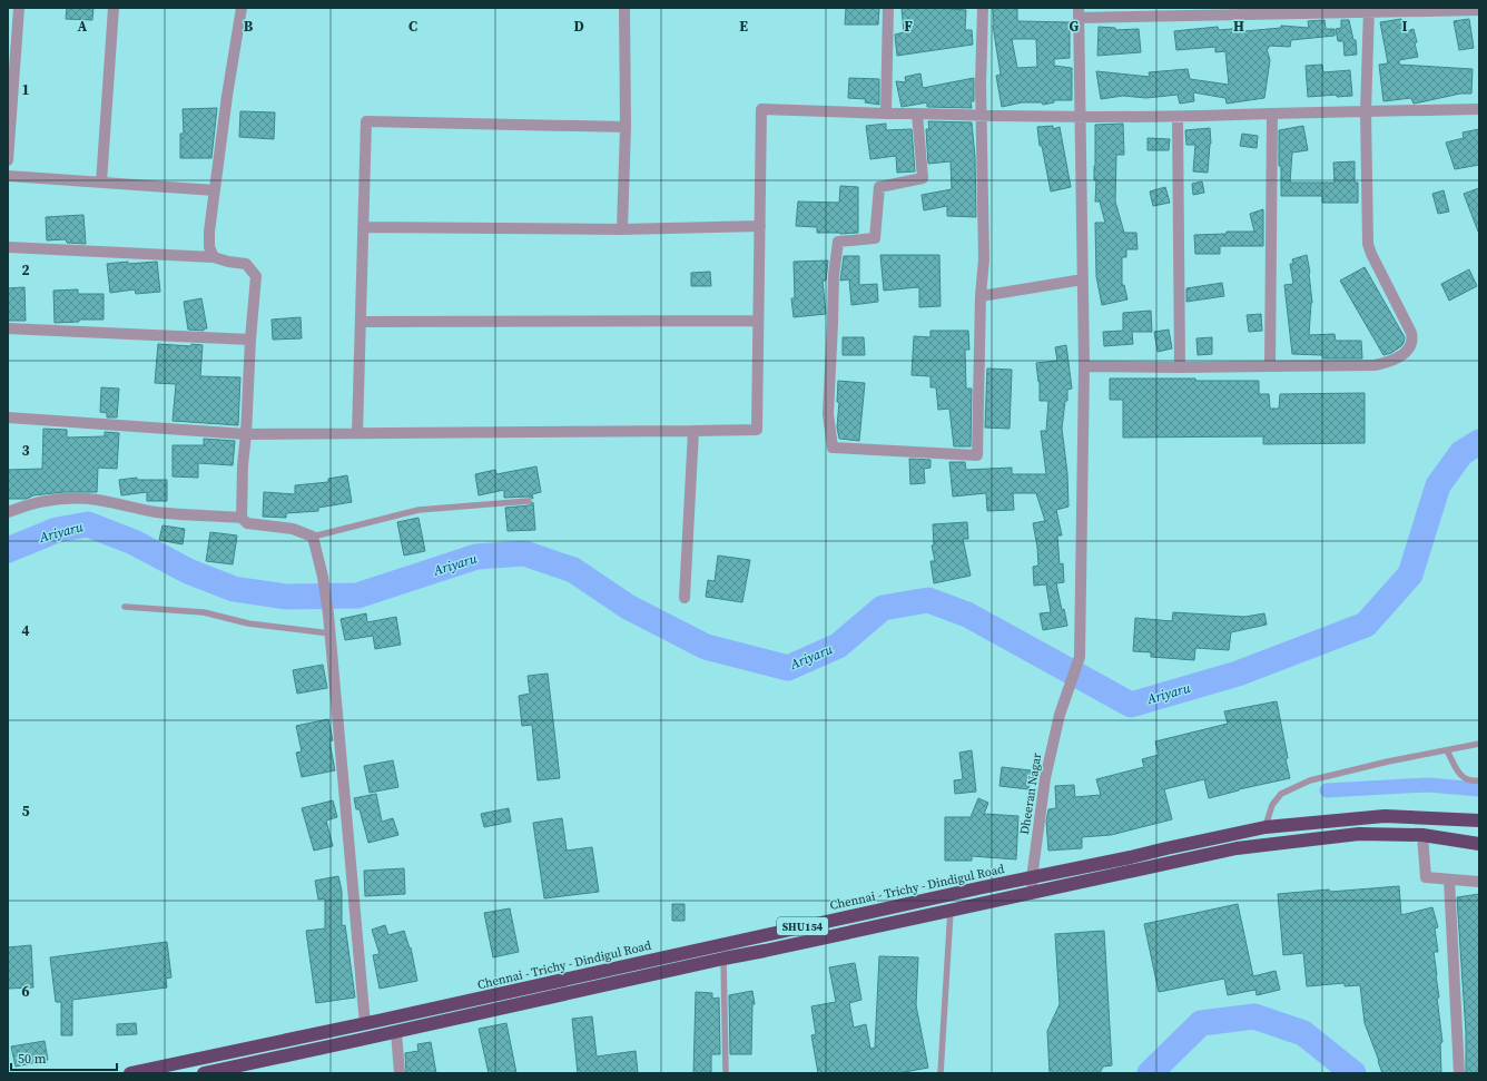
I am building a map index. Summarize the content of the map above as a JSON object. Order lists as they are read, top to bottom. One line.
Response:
{"streets":{"highway":["Chennai - Trichy - Dindigul Road","SHU154"],"street":["Dheeran Nagar"]},"crossings":[["Dheeran Nagar","Chennai - Trichy - Dindigul Road"]],"water":["Ariyaru"],"scale_bar":"50 m","grid":{"columns":["A","B","C","D","E","F","G","H","I"],"rows":["1","2","3","4","5","6"]}}
